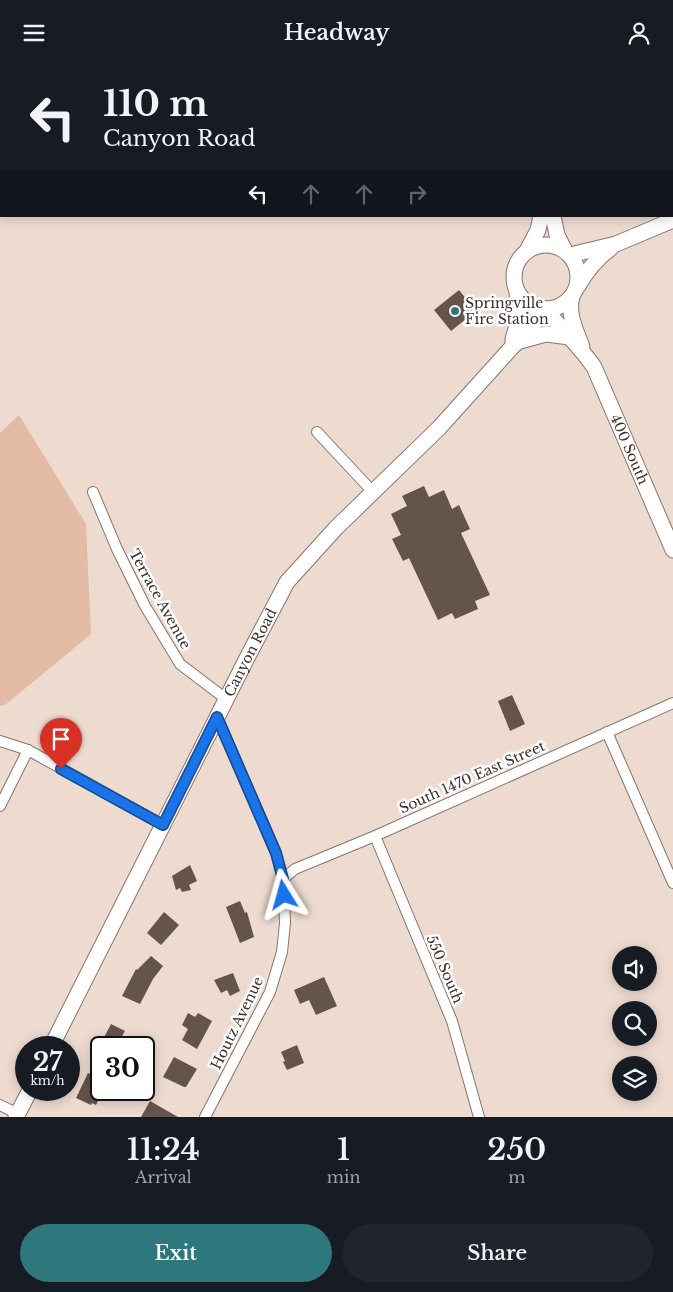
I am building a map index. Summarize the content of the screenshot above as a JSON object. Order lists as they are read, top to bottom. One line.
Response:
{"streets":{"main road":["400 South","Canyon Road"],"street":["Terrace Avenue","South 1470 East Street","550 South","Houtz Avenue"]},"crossings":[["400 South","Canyon Road"],["Terrace Avenue","Canyon Road"],["South 1470 East Street","550 South"],["South 1470 East Street","Houtz Avenue"]],"places":["Springville Fire Station"],"page":{"header":"Headway","turn":["110 m","Canyon Road"],"speed":"27 km/h","limit":"30","eta":["11:24","Arrival","1","min","250","m"],"buttons":["Exit","Share"]}}
